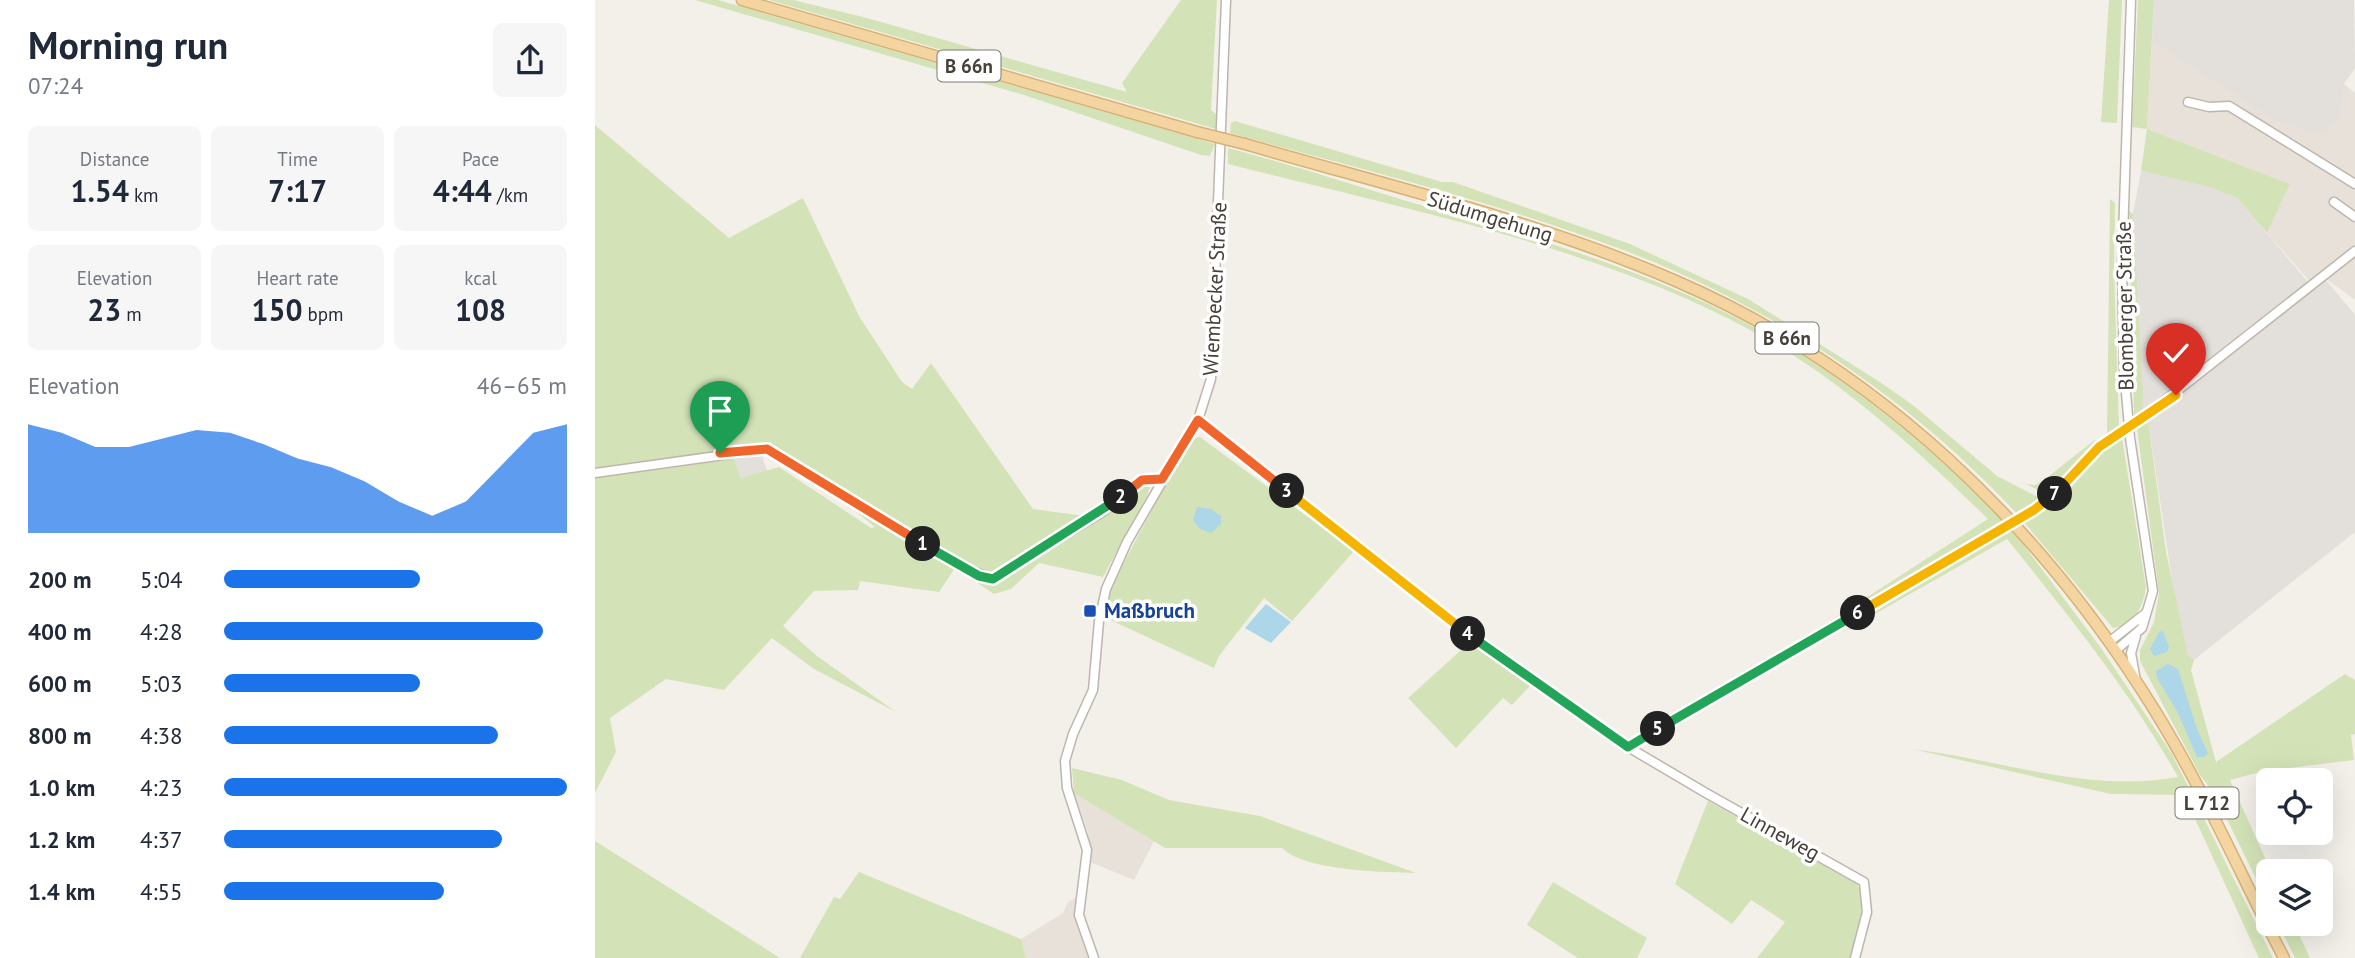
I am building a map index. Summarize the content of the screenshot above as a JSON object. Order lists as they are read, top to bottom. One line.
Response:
{"streets":{"main road":["B 66n","Südumgehung","L 712"],"street":["Wiembecker Straße","Blomberger Straße","Linneweg"]},"crossings":[["Südumgehung","Blomberger Straße"],["Südumgehung","L 712"],["Blomberger Straße","L 712"]],"places":{"transit":["Maßbruch"]},"page":{"heading":["Morning run","07:24"],"stats":[["Distance","1.54 km"],["Time","7:17"],["Pace","4:44 /km"],["Elevation","23 m"],["Heart rate","150 bpm"],["kcal","108"]],"chart":["Elevation","46–65 m"],"pins":["3","7","2","1","6","4","5"],"list":[{"name":"200 m","note":"5:04"},{"name":"400 m","note":"4:28"},{"name":"600 m","note":"5:03"},{"name":"800 m","note":"4:38"},{"name":"1.0 km","note":"4:23"},{"name":"1.2 km","note":"4:37"},{"name":"1.4 km","note":"4:55"}]}}
